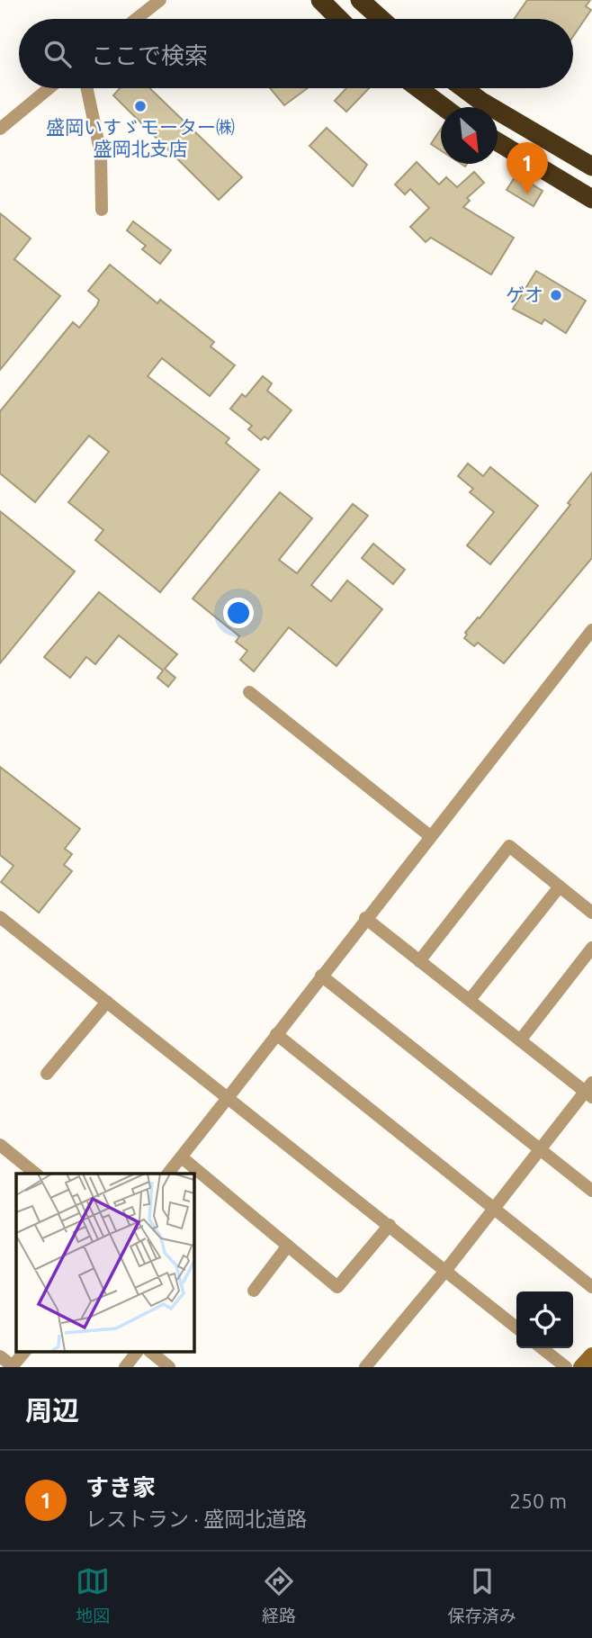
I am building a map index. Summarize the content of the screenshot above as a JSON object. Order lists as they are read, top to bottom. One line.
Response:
{"places":["盛岡いすゞモーター㈱ 盛岡北支店","ゲオ"],"north":"bottom right","page":{"search":"ここで検索","pins":"1","heading":"周辺","list":[{"mark":"1","name":"すき家","note":"レストラン · 盛岡北道路","value":"250 m"}],"nav":["地図","経路","保存済み"]}}
